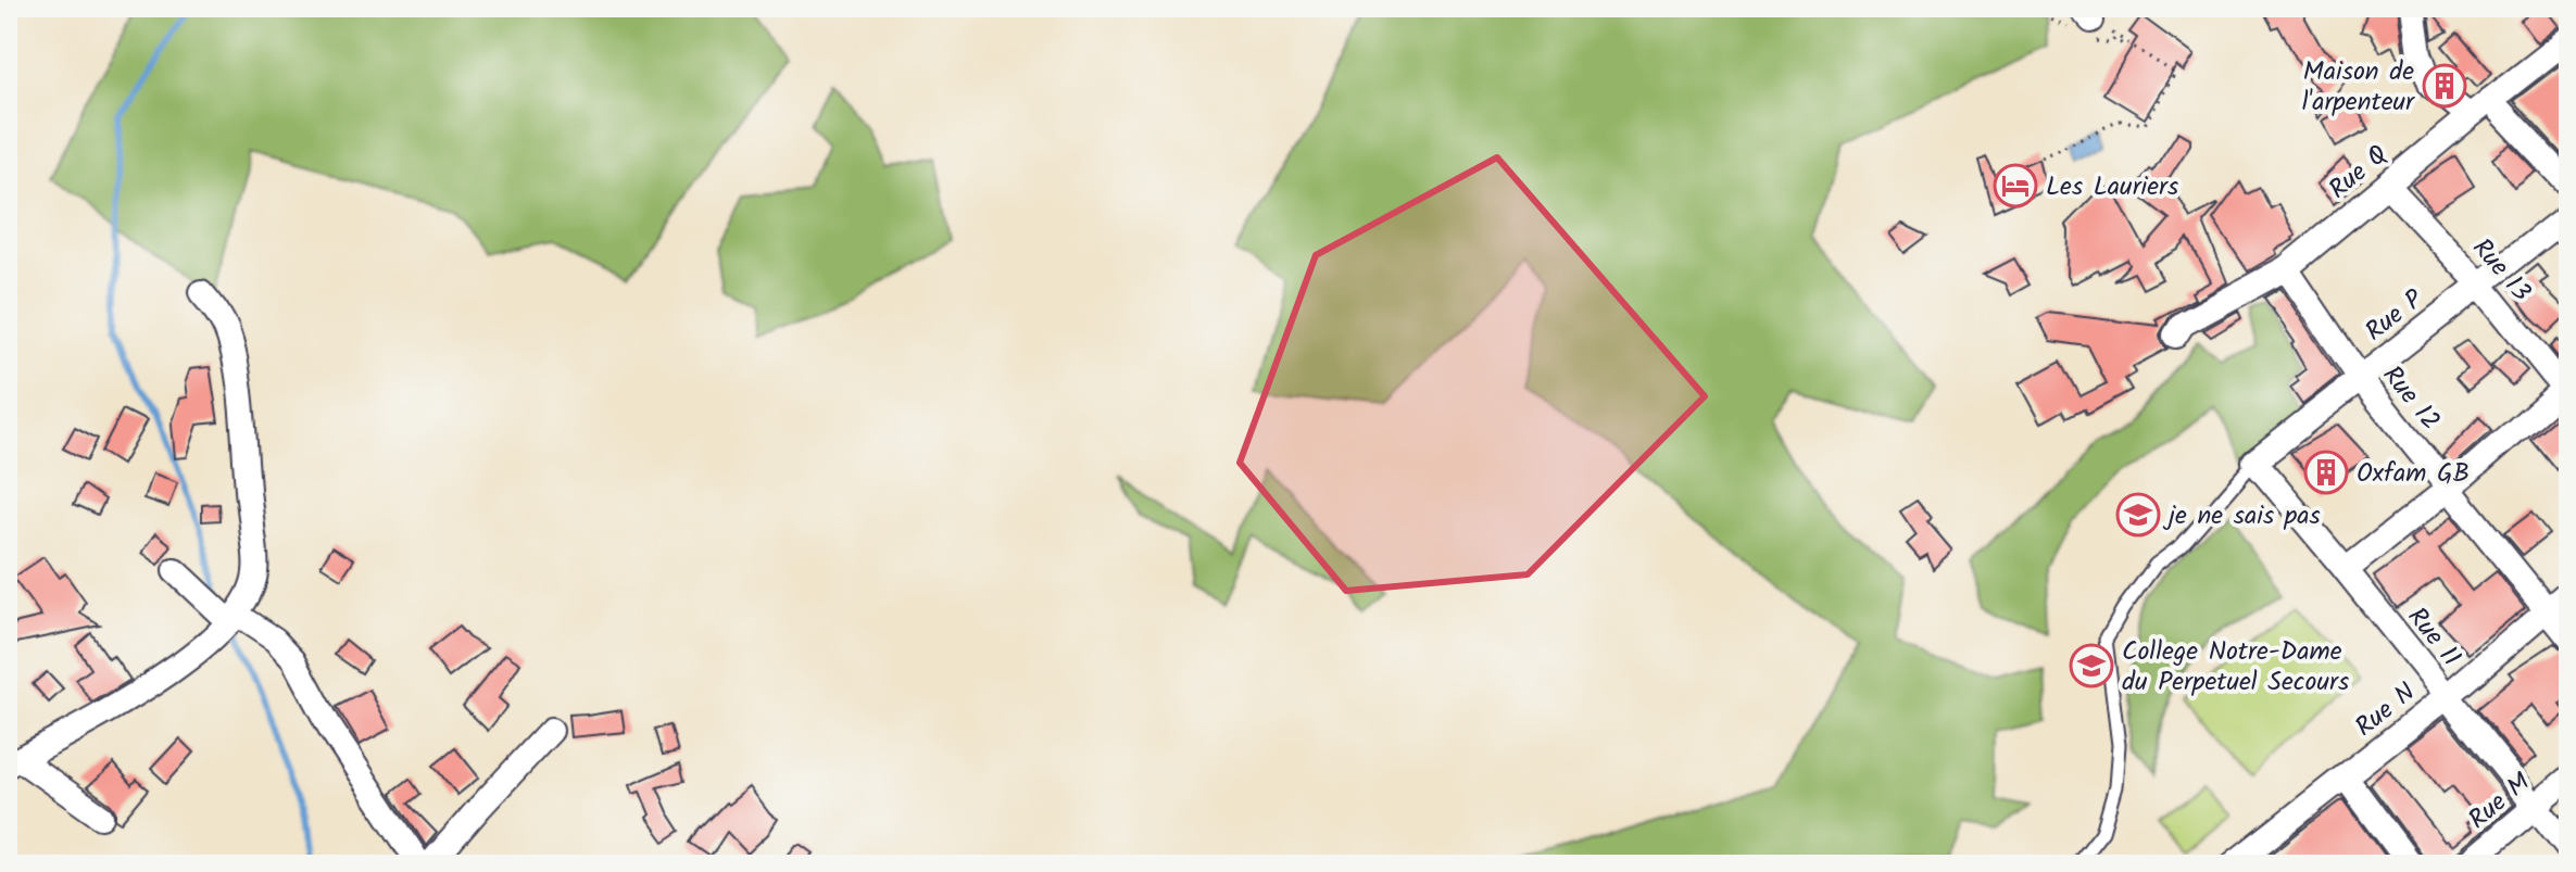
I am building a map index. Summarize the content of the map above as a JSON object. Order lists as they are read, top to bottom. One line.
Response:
{"streets":{"street":["Rue Q","Rue 13","Rue P","Rue 12","Rue 11","Rue N","Rue M"]},"crossings":[["Rue Q","Rue 13"],["Rue Q","Rue 12"],["Rue 13","Rue P"],["Rue P","Rue 12"],["Rue P","Rue 11"],["Rue 12","Rue N"],["Rue 11","Rue N"],["Rue 11","Rue M"]],"places":{"building":["Maison de l'arpenteur","Oxfam GB"],"hotel":["Les Lauriers"],"school or university":["je ne sais pas","College Notre-Dame du Perpetuel Secours"]}}
